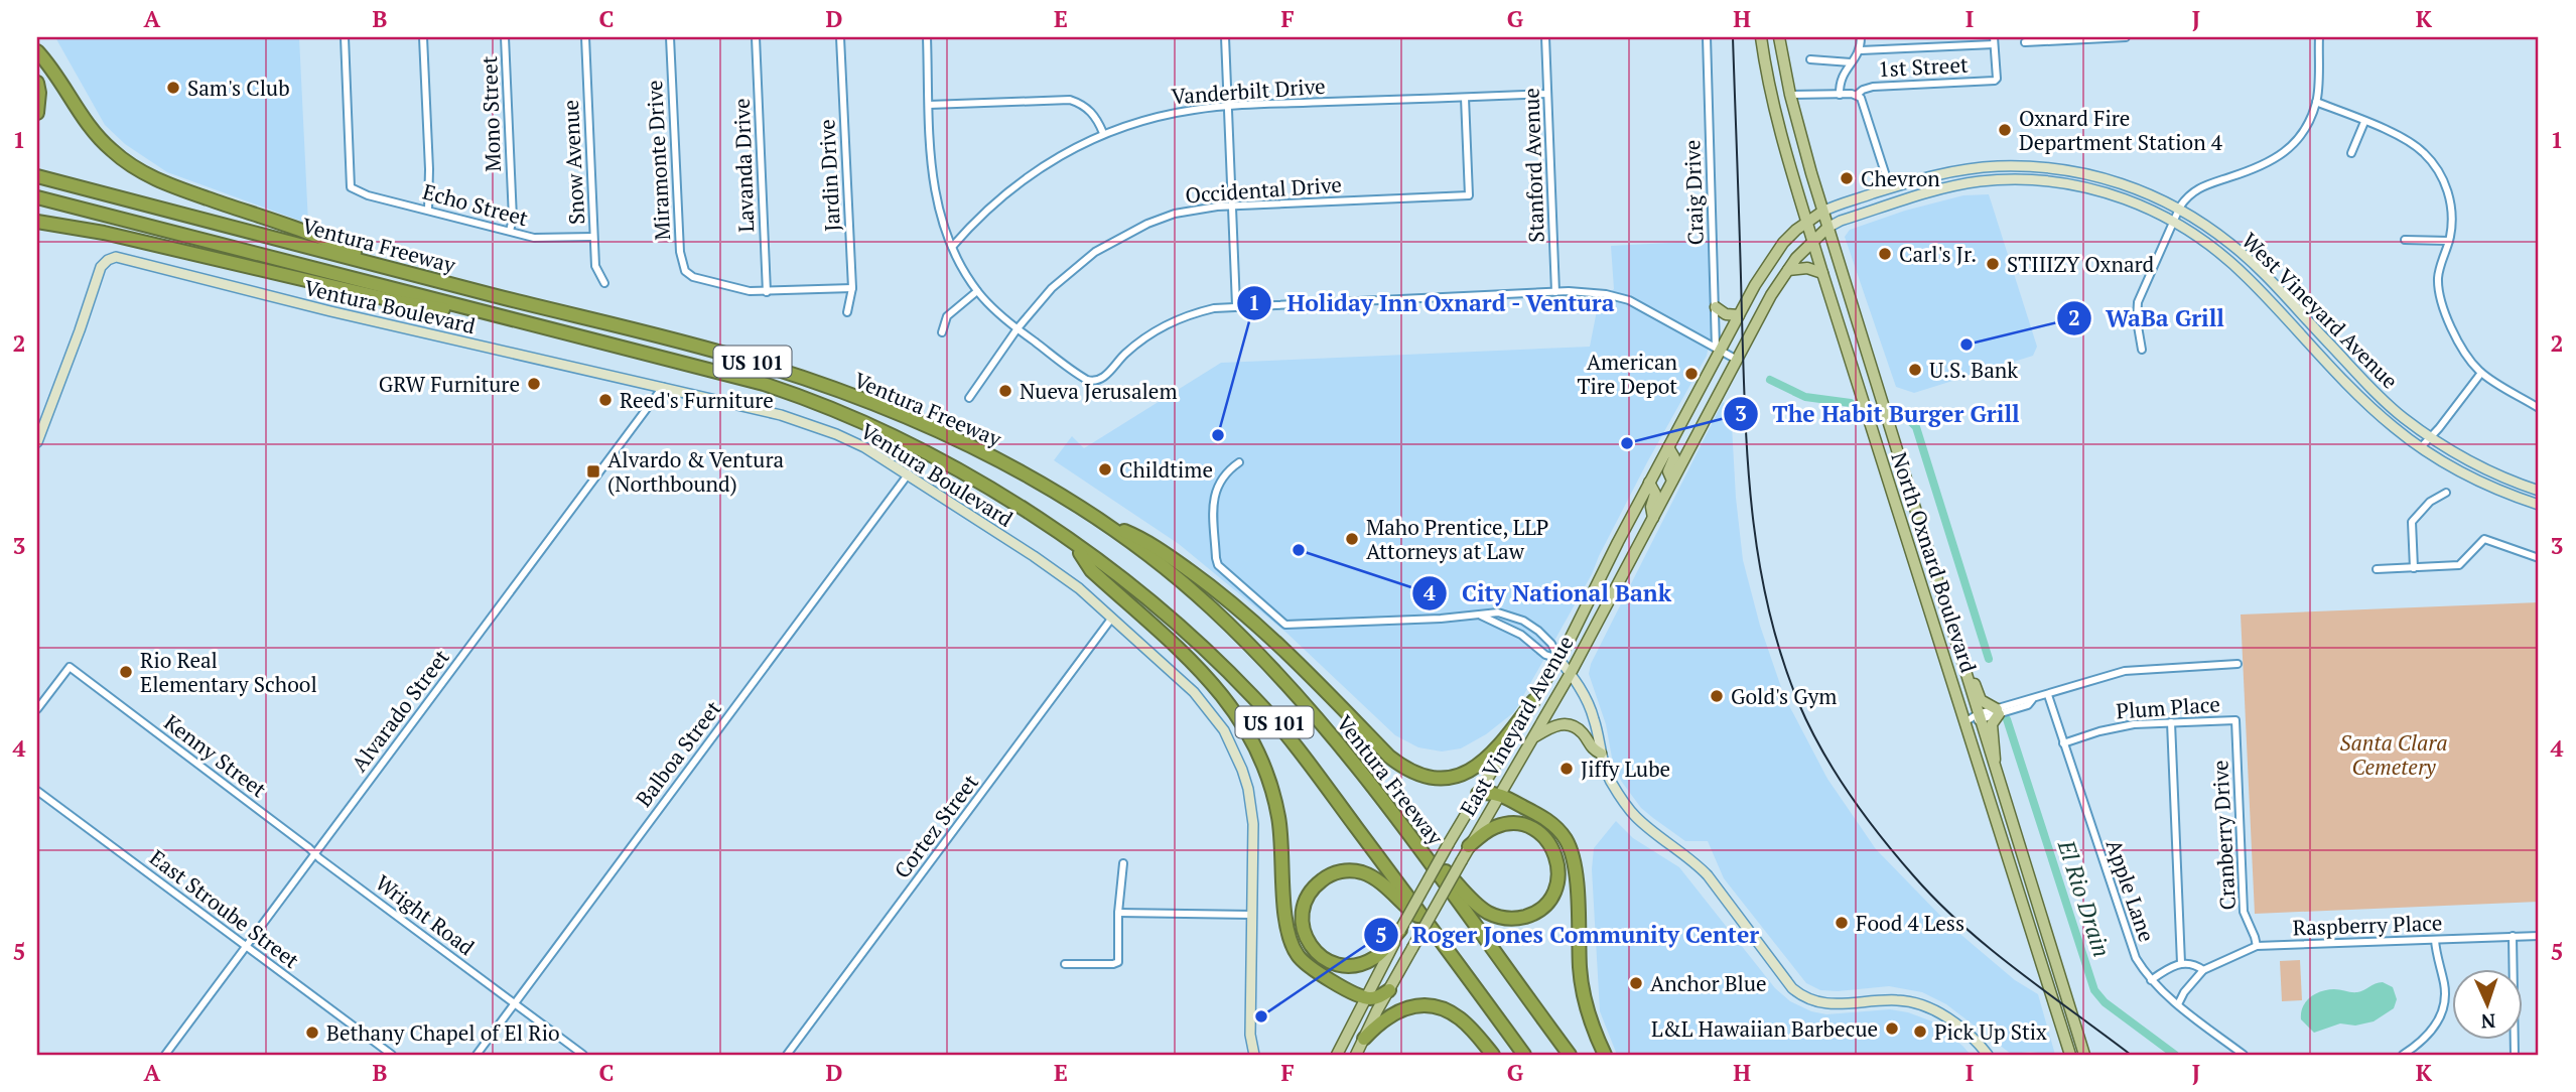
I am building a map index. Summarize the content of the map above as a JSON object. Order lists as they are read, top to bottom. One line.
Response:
{"streets":{"highway":["Ventura Freeway","US 101"],"main road":["North Oxnard Boulevard","East Vineyard Avenue"],"street":["1st Street","Vanderbilt Drive","Mono Street","Miramonte Drive","Snow Avenue","Lavanda Drive","Stanford Avenue","Jardin Drive","Occidental Drive","Craig Drive","Echo Street","Ventura Boulevard","West Vineyard Avenue","Plum Place","Alvarado Street","Balboa Street","Kenny Street","Cortez Street","Cranberry Drive","Apple Lane","East Stroube Street","Wright Road","Raspberry Place"]},"crossings":[["1st Street","North Oxnard Boulevard"],["Vanderbilt Drive","Stanford Avenue"],["Vanderbilt Drive","Occidental Drive"],["Mono Street","Echo Street"],["Miramonte Drive","Lavanda Drive"],["Snow Avenue","Echo Street"],["Craig Drive","East Vineyard Avenue"],["Ventura Boulevard","Alvarado Street"],["Ventura Boulevard","Balboa Street"],["Ventura Boulevard","Cortez Street"],["West Vineyard Avenue","North Oxnard Boulevard"],["West Vineyard Avenue","East Vineyard Avenue"],["North Oxnard Boulevard","East Vineyard Avenue"],["Plum Place","Cranberry Drive"],["Plum Place","Apple Lane"],["Alvarado Street","Kenny Street"],["Alvarado Street","East Stroube Street"],["Alvarado Street","Wright Road"],["Balboa Street","Wright Road"],["Kenny Street","Wright Road"],["Cranberry Drive","Raspberry Place"],["Apple Lane","Raspberry Place"]],"water":["El Rio Drain"],"parks":["Santa Clara Cemetery"],"places":{"other":["Sam's Club","Oxnard Fire Department Station 4","Chevron","Carl's Jr.","STIIIZY Oxnard","WaBa Grill","U.S. Bank","American Tire Depot","GRW Furniture","Nueva Jerusalem","Reed's Furniture","Holiday Inn Oxnard - Ventura","The Habit Burger Grill","Childtime","Maho Prentice, LLP Attorneys at Law","City National Bank","Rio Real Elementary School","Gold's Gym","Jiffy Lube","Food 4 Less","Anchor Blue","Roger Jones Community Center","L&L Hawaiian Barbecue","Pick Up Stix","Bethany Chapel of El Rio"],"transit":["Alvardo & Ventura (Northbound)"]},"north":"bottom","grid":{"columns":["A","B","C","D","E","F","G","H","I","J","K"],"rows":["1","2","3","4","5"]}}
